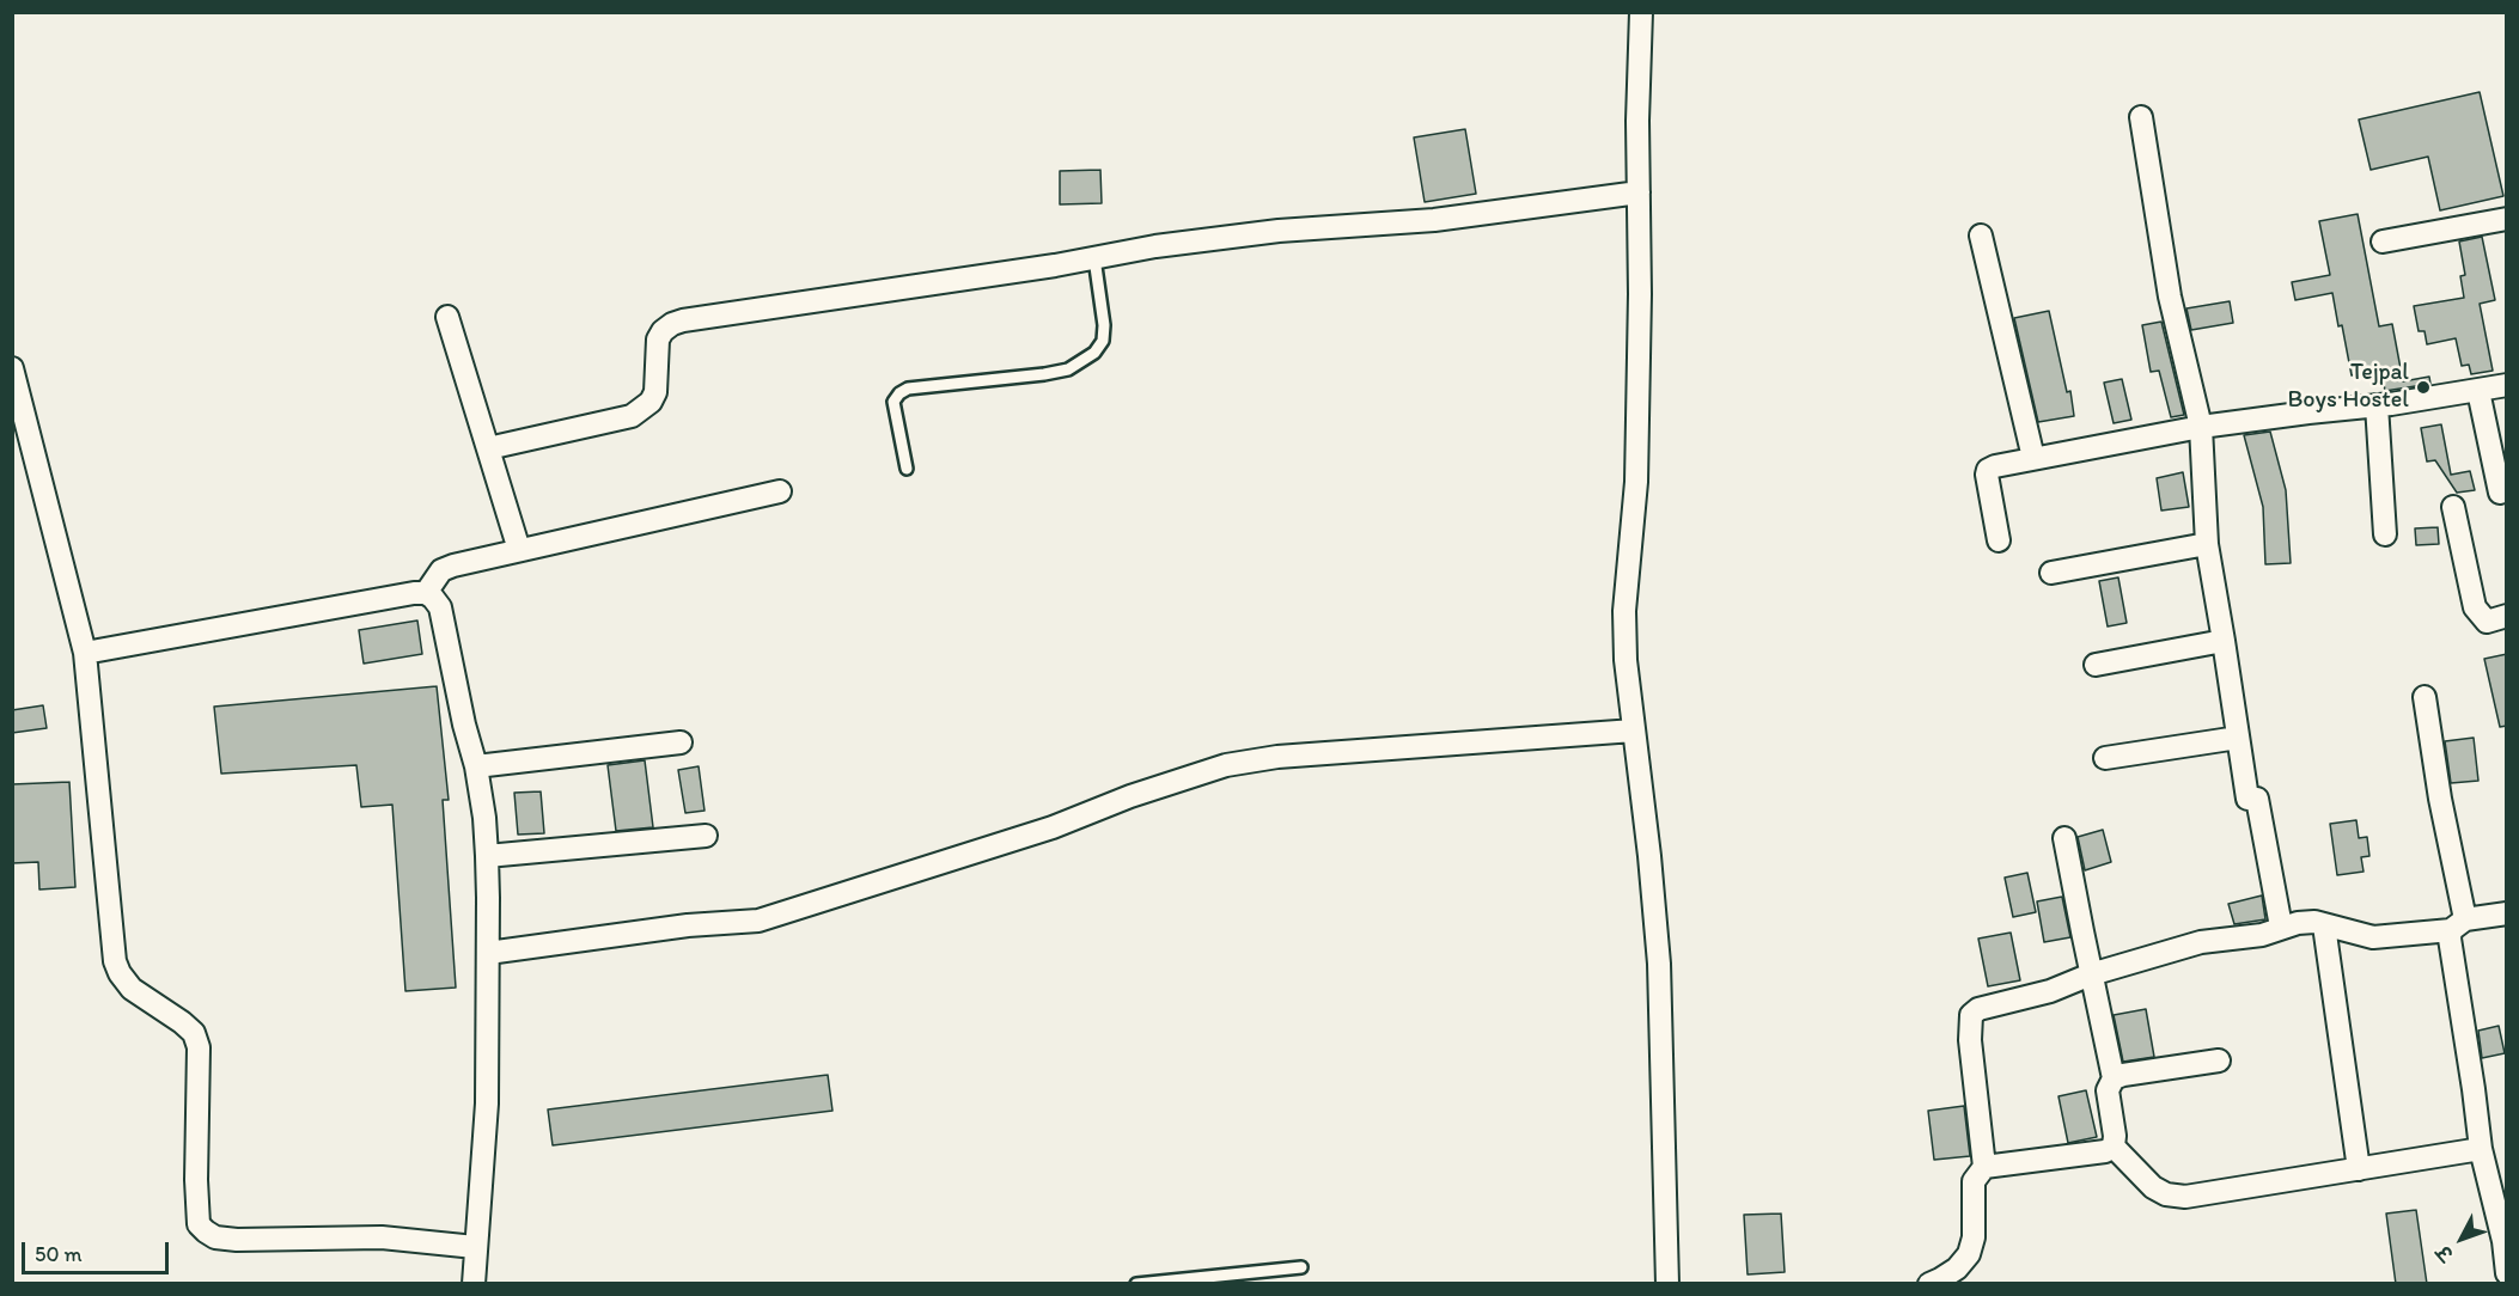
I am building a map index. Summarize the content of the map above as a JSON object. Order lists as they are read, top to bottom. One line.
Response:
{"places":["Tejpal Boys Hostel"],"scale_bar":"50 m","north":"bottom left"}
